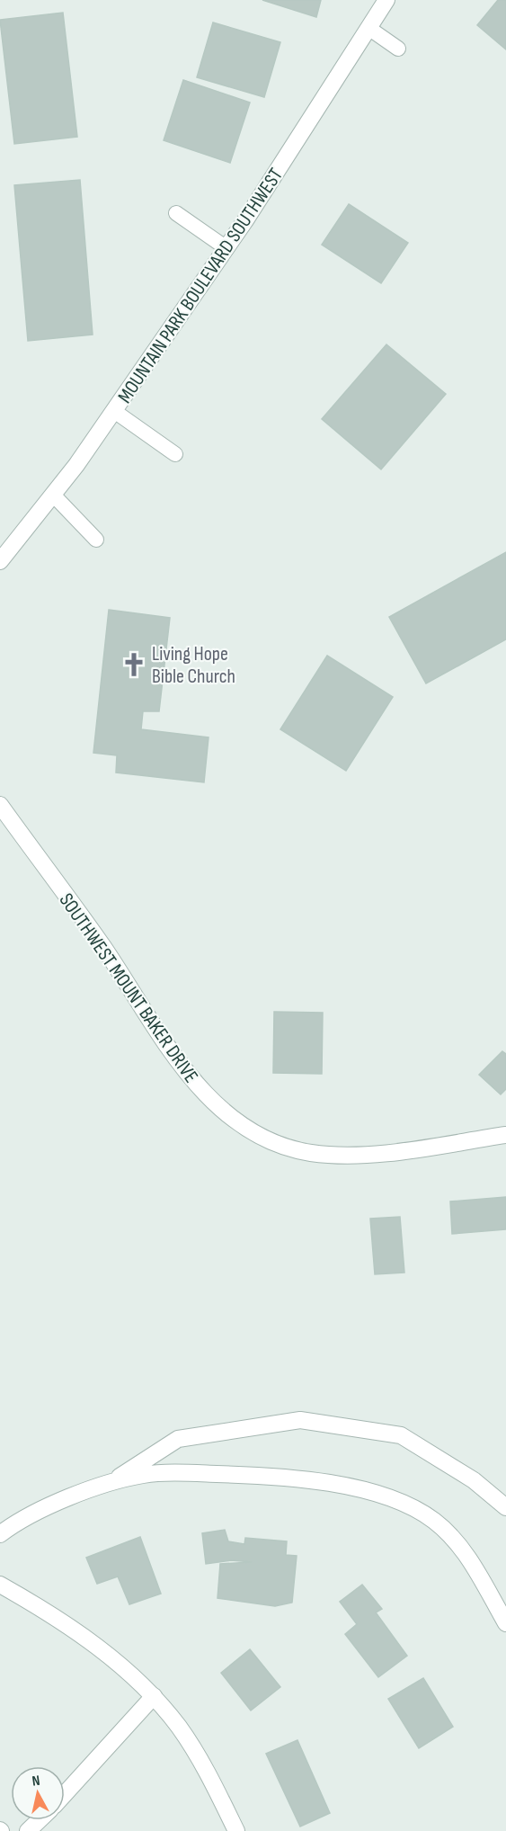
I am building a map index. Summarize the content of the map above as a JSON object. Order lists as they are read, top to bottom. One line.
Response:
{"streets":{"street":["MOUNTAIN PARK BOULEVARD SOUTHWEST","SOUTHWEST MOUNT BAKER DRIVE"]},"places":{"church":["Living Hope Bible Church"]},"north":"top"}
